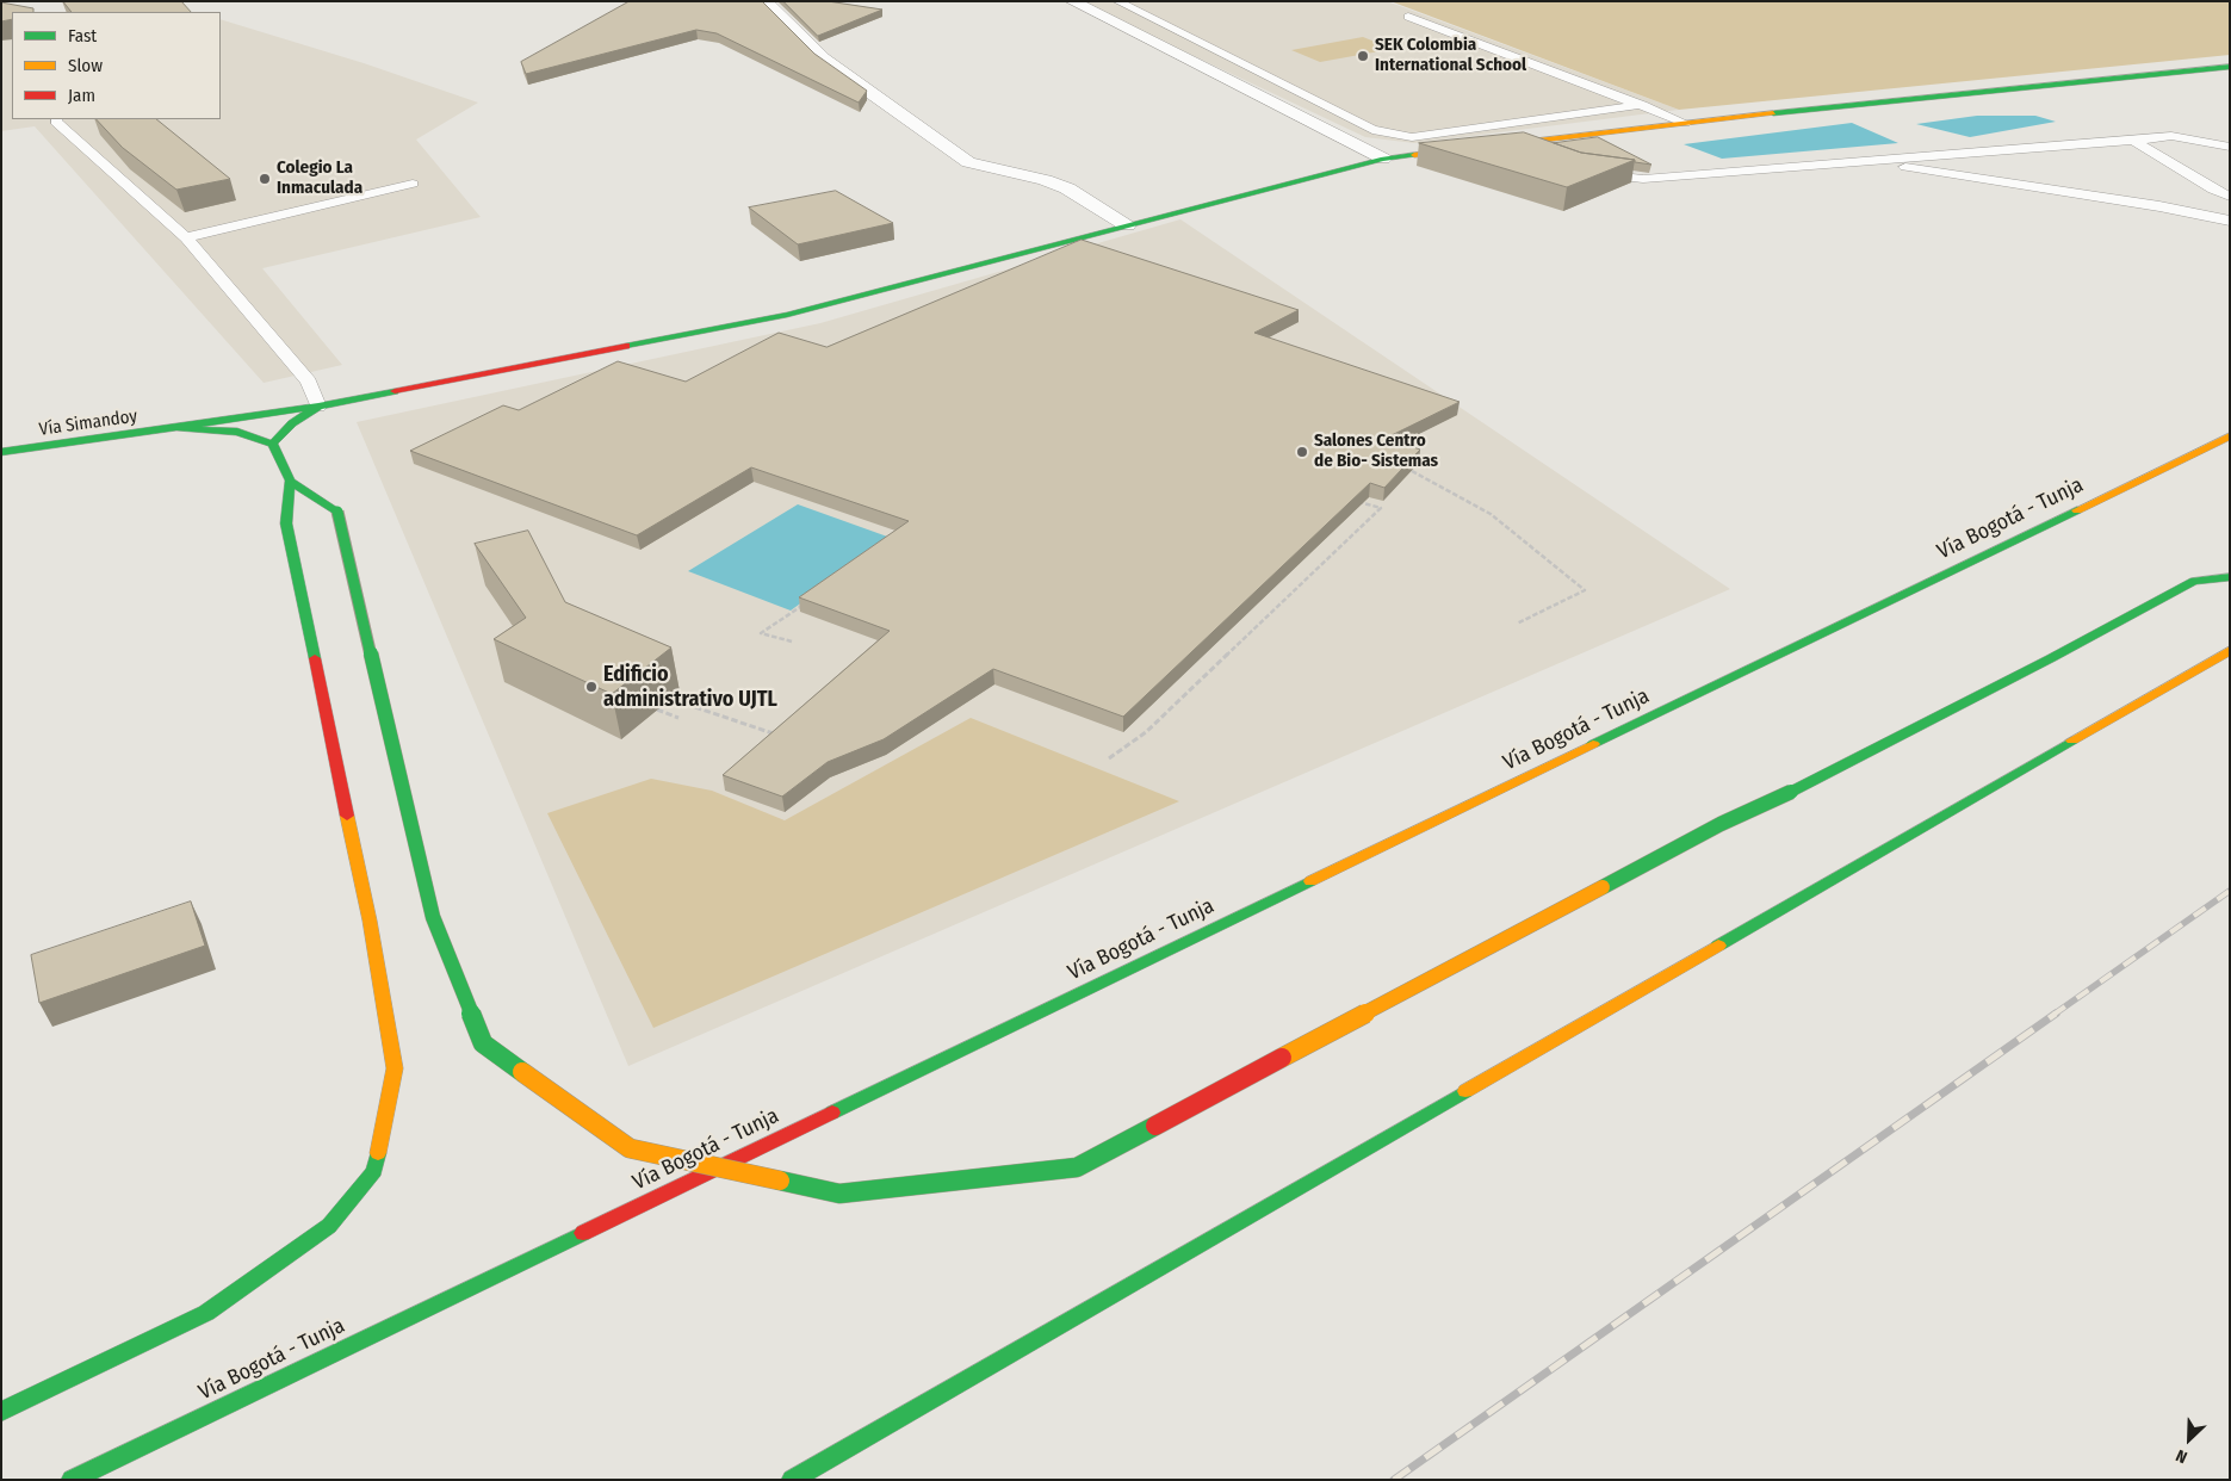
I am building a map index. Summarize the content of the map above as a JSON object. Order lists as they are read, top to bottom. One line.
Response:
{"streets":{"main road":["Vía Simandoy","Vía Bogotá - Tunja"]},"places":["SEK Colombia International School","Colegio La Inmaculada","Salones Centro de Bio- Sistemas","Edificio administrativo UJTL"],"legend":["Fast","Slow","Jam"],"north":"bottom left"}
